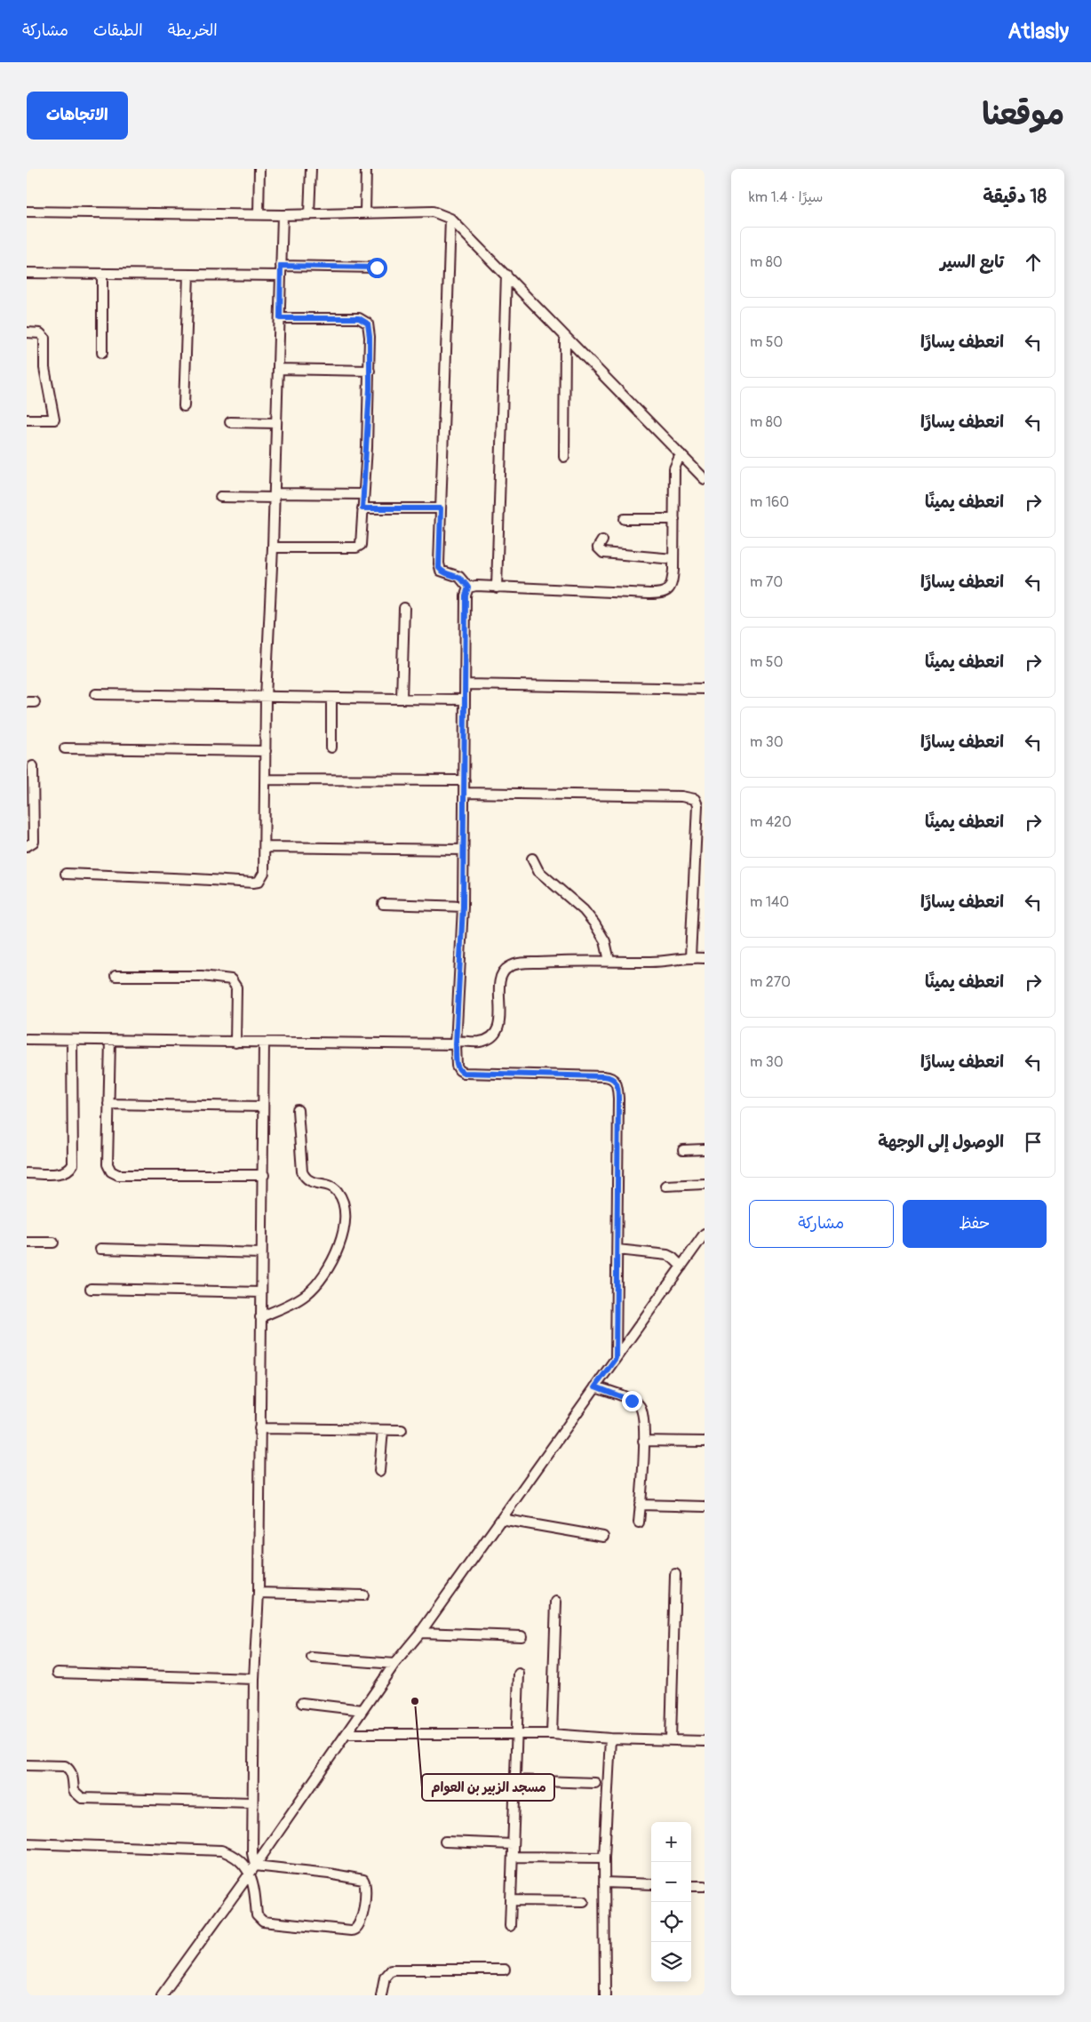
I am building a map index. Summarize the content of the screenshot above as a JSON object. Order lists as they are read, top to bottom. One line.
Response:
{"places":["مسجد الزبير بن العوام"],"page":{"header":"Atlasly","nav":["الخريطة","الطبقات","مشاركة"],"title":"موقعنا","buttons":["الاتجاهات",["حفظ","مشاركة"]],"heading":["18 دقيقة","سيرًا · 1.4 km"],"list":[["تابع السير","80 m"],["انعطف يسارًا","50 m"],["انعطف يسارًا","80 m"],["انعطف يمينًا","160 m"],["انعطف يسارًا","70 m"],["انعطف يمينًا","50 m"],["انعطف يسارًا","30 m"],["انعطف يمينًا","420 m"],["انعطف يسارًا","140 m"],["انعطف يمينًا","270 m"],["انعطف يسارًا","30 m"],"الوصول إلى الوجهة"],"map_buttons":["+","−"]}}
